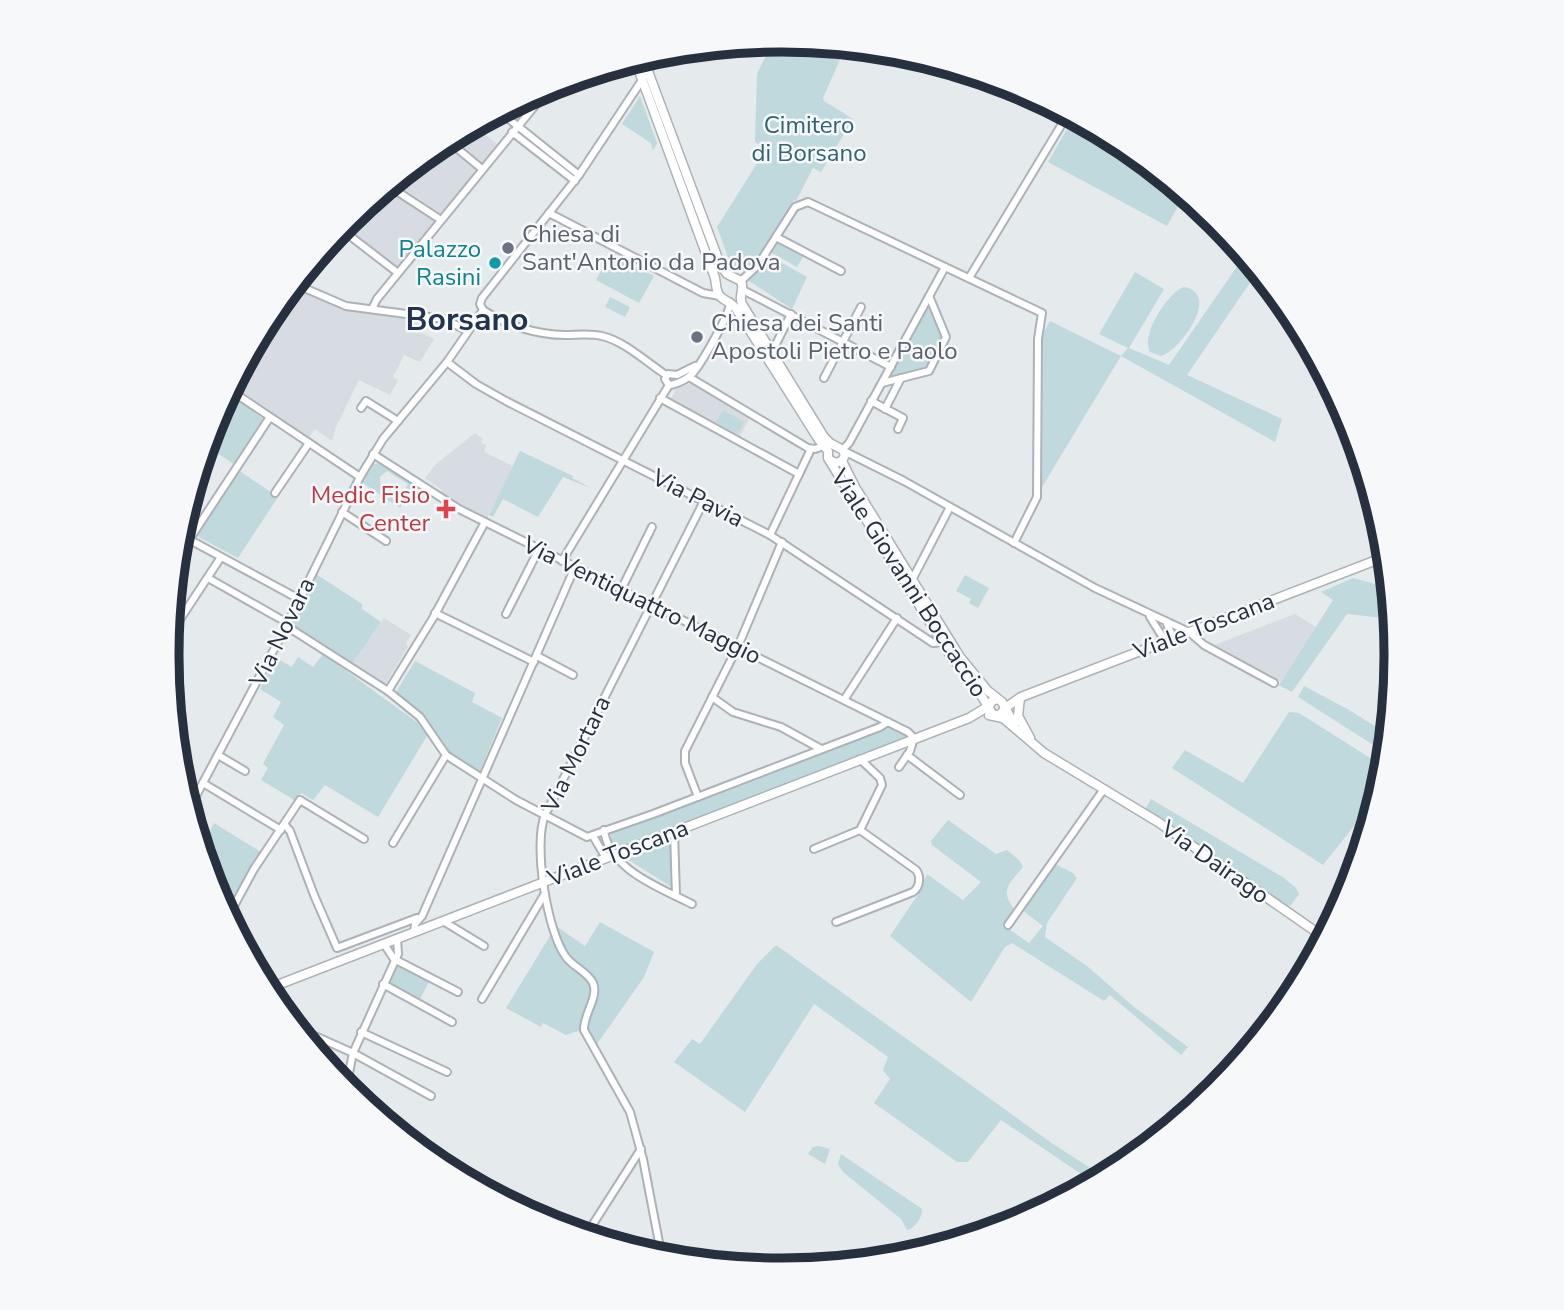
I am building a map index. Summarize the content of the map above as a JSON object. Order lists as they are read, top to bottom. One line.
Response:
{"streets":{"street":["Via Pavia","Viale Giovanni Boccaccio","Via Ventiquattro Maggio","Viale Toscana","Via Novara","Via Mortara","Via Dairago"]},"crossings":[["Via Pavia","Viale Giovanni Boccaccio"],["Via Pavia","Via Novara"],["Via Pavia","Via Mortara"],["Viale Giovanni Boccaccio","Viale Toscana"],["Viale Giovanni Boccaccio","Via Dairago"],["Via Ventiquattro Maggio","Viale Toscana"],["Via Ventiquattro Maggio","Via Novara"],["Via Ventiquattro Maggio","Via Mortara"],["Viale Toscana","Via Mortara"]],"districts":["Borsano"],"parks":["Cimitero di Borsano"],"places":{"other":["Chiesa di Sant'Antonio da Padova","Palazzo Rasini","Chiesa dei Santi Apostoli Pietro e Paolo"],"health":["Medic Fisio Center"]}}
